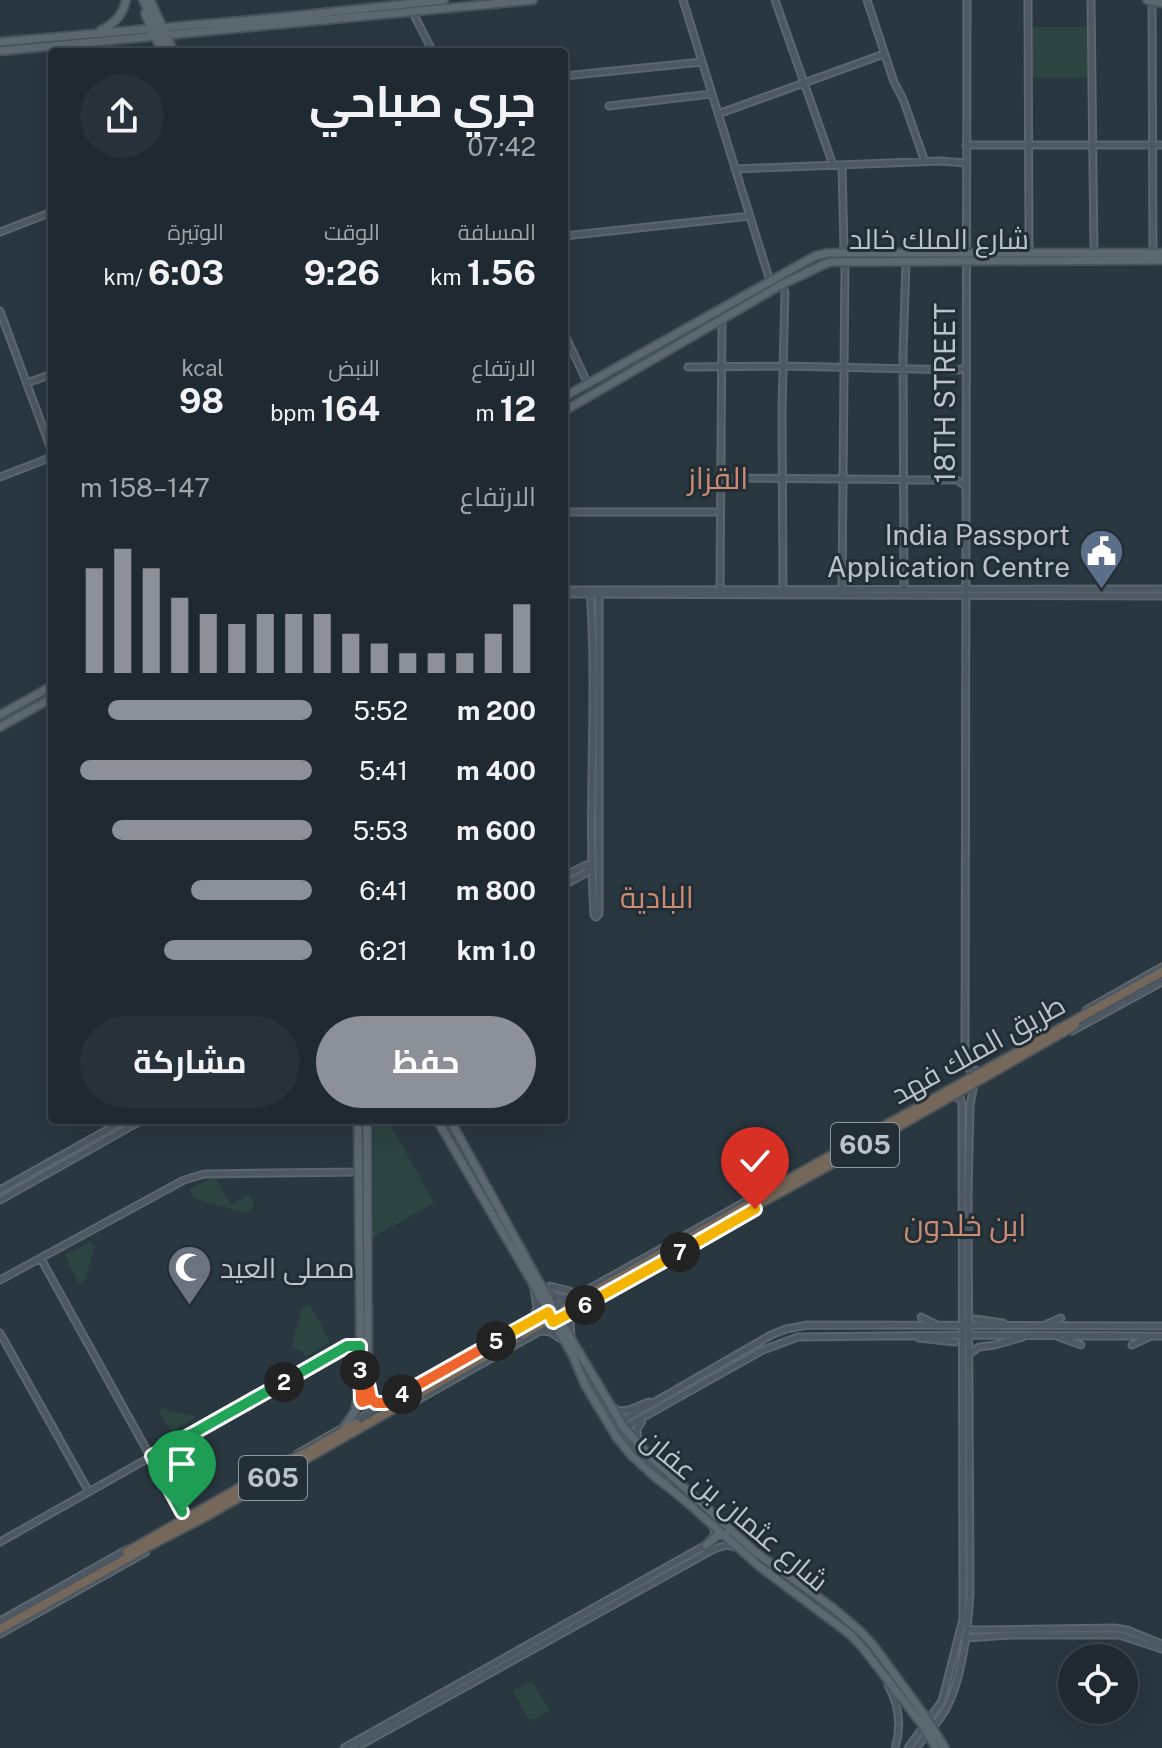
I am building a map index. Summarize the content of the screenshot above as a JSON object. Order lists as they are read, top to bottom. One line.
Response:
{"streets":{"highway":["طريق الملك فهد","605"],"main road":["شارع الملك خالد","شارع عثمان بن عفان"],"street":["18TH STREET"]},"crossings":[["شارع الملك خالد","18TH STREET"],["18TH STREET","طريق الملك فهد"]],"districts":["القزاز","البادية","ابن خلدون"],"places":{"public building":["India Passport Application Centre"],"mosque":["مصلى العيد"]},"page":{"heading":["جري صباحي","07:42"],"stats":[["المسافة","1.56 km"],["الوقت","9:26"],["الوتيرة","6:03 /km"],["الارتفاع","12 m"],["النبض","164 bpm"],["kcal","98"]],"chart":["الارتفاع","147–158 m"],"list":[{"name":"200 m","note":"5:52"},{"name":"400 m","note":"5:41"},{"name":"600 m","note":"5:53"},{"name":"800 m","note":"6:41"},{"name":"1.0 km","note":"6:21"}],"buttons":["حفظ","مشاركة"],"pins":["7","6","5","3","2","4"]}}
